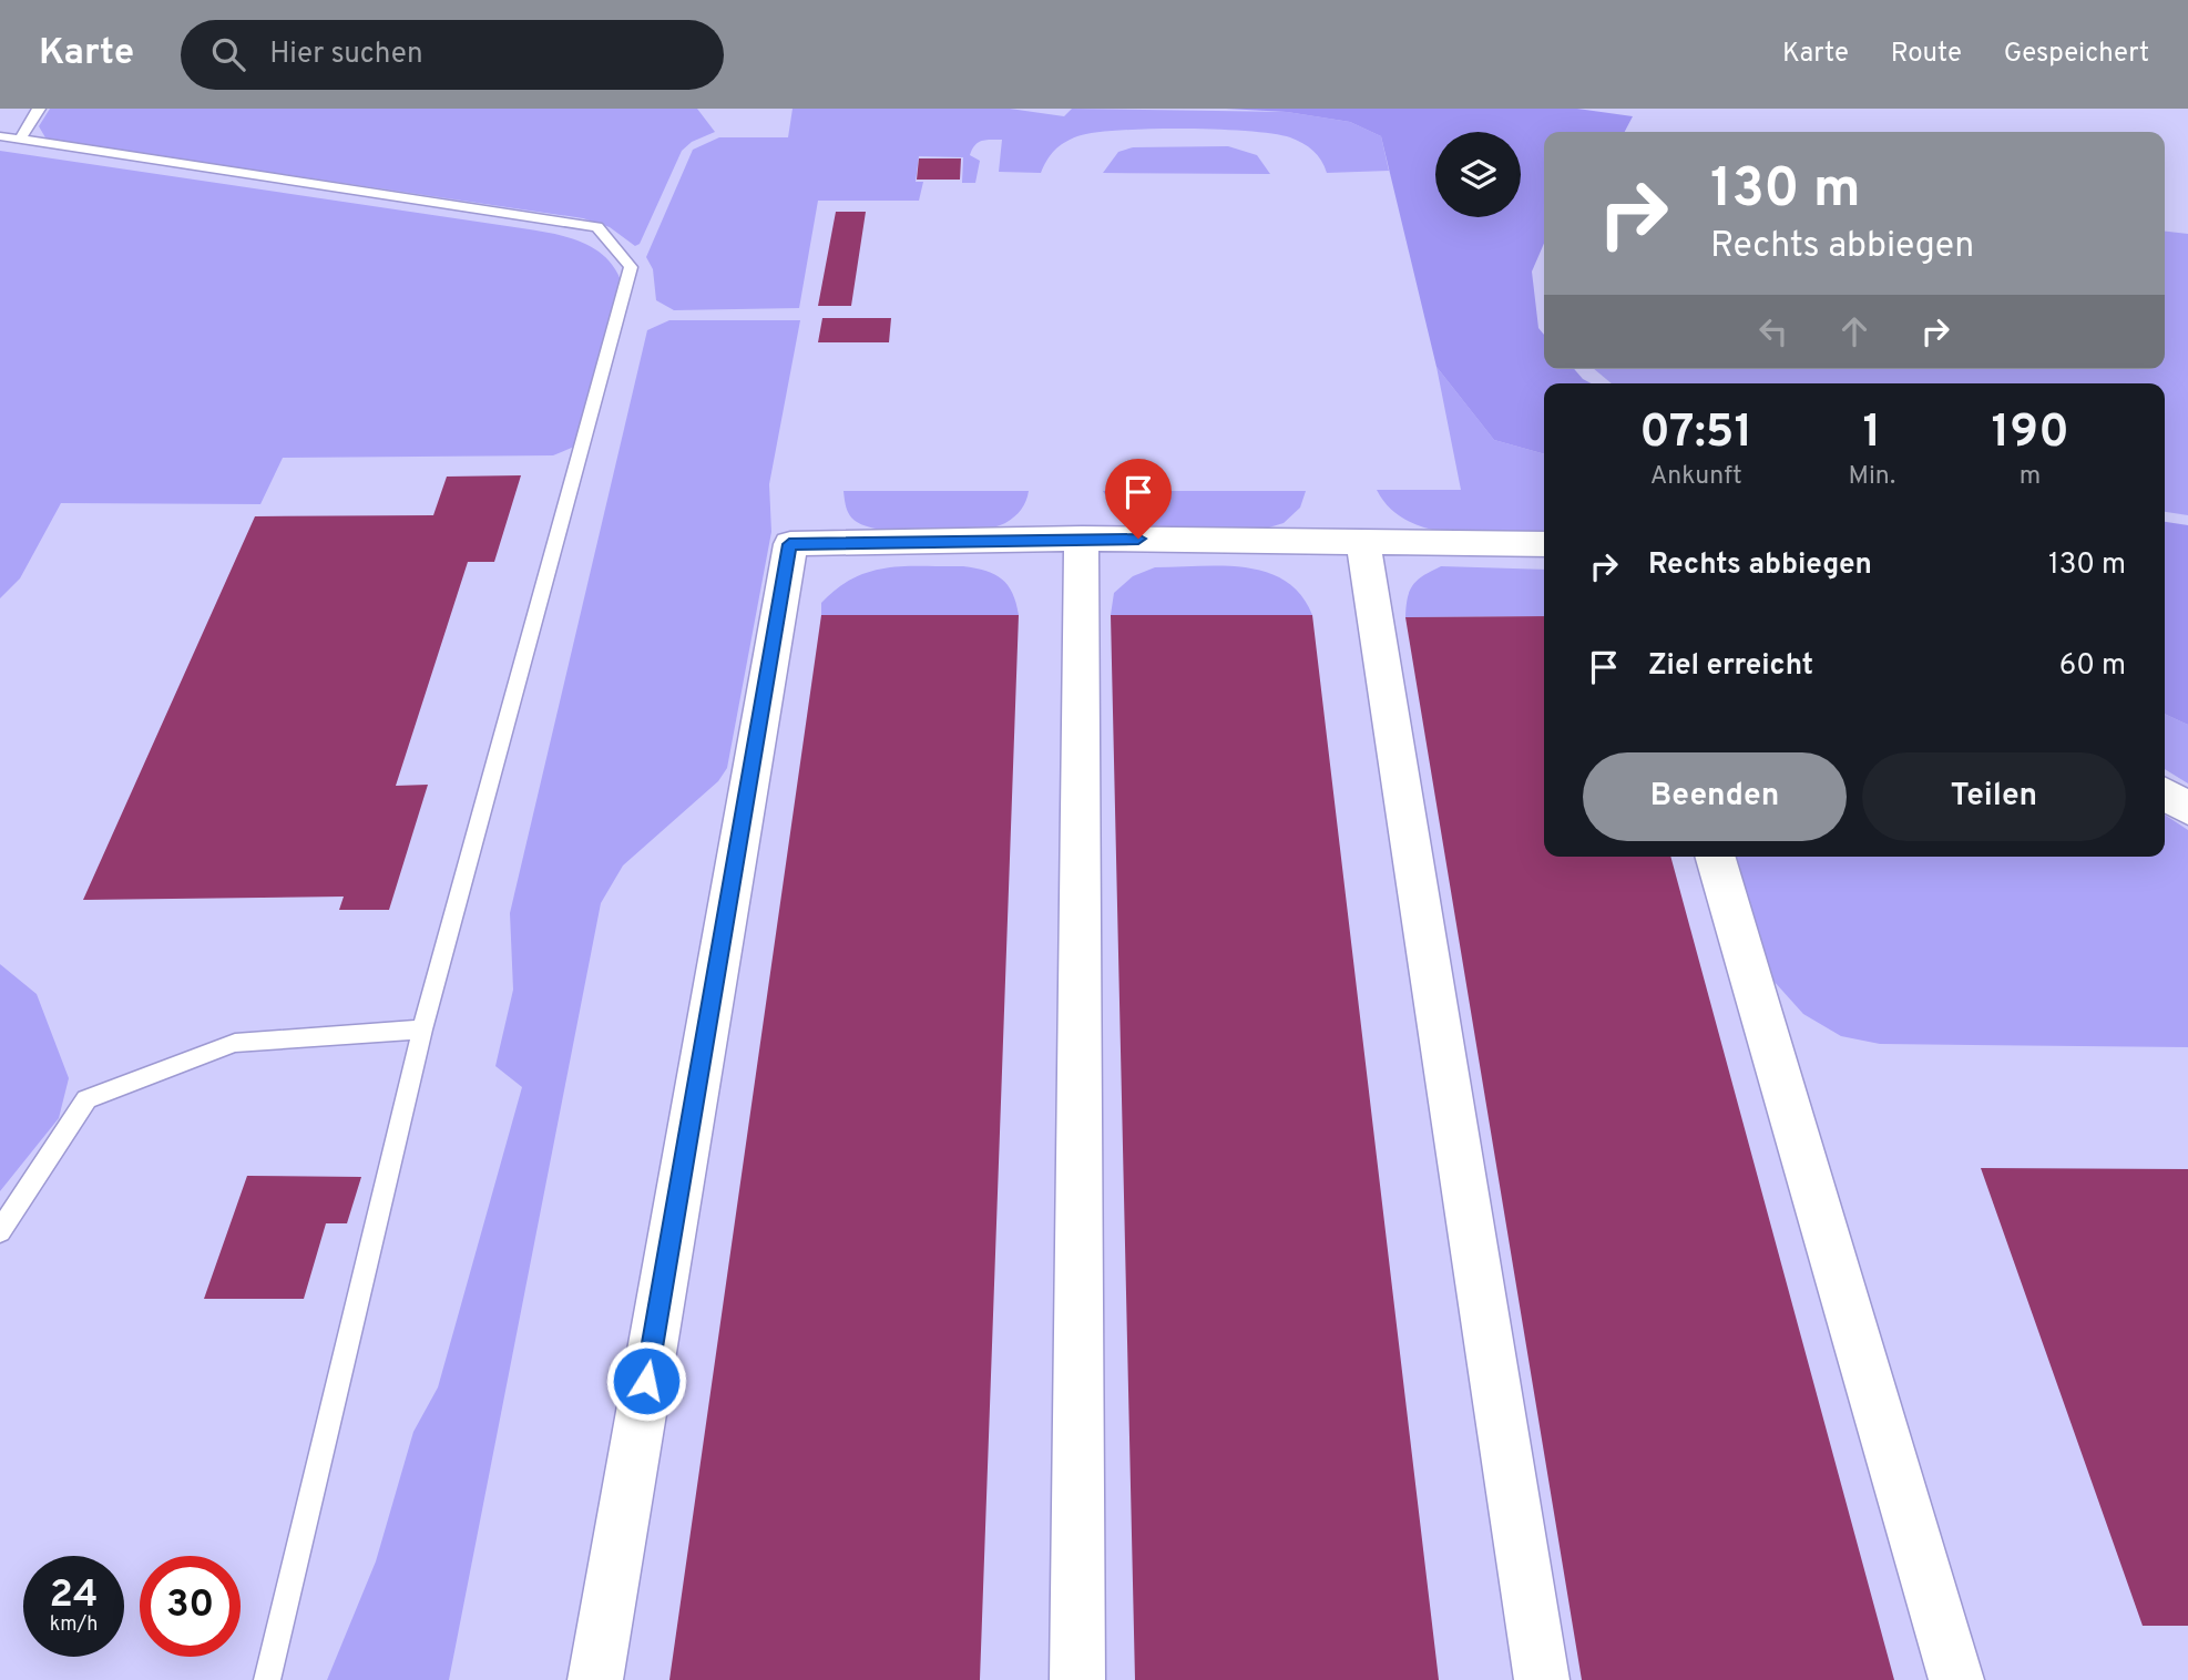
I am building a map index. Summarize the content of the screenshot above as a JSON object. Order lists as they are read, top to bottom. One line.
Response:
{"page":{"header":"Karte","search":"Hier suchen","nav":["Karte","Route","Gespeichert"],"turn":["130 m","Rechts abbiegen"],"eta":["07:51","Ankunft","1","Min.","190","m"],"list":[{"name":"Rechts abbiegen","value":"130 m"},{"name":"Ziel erreicht","value":"60 m"}],"buttons":["Beenden","Teilen"],"speed":"24 km/h","limit":"30"}}
